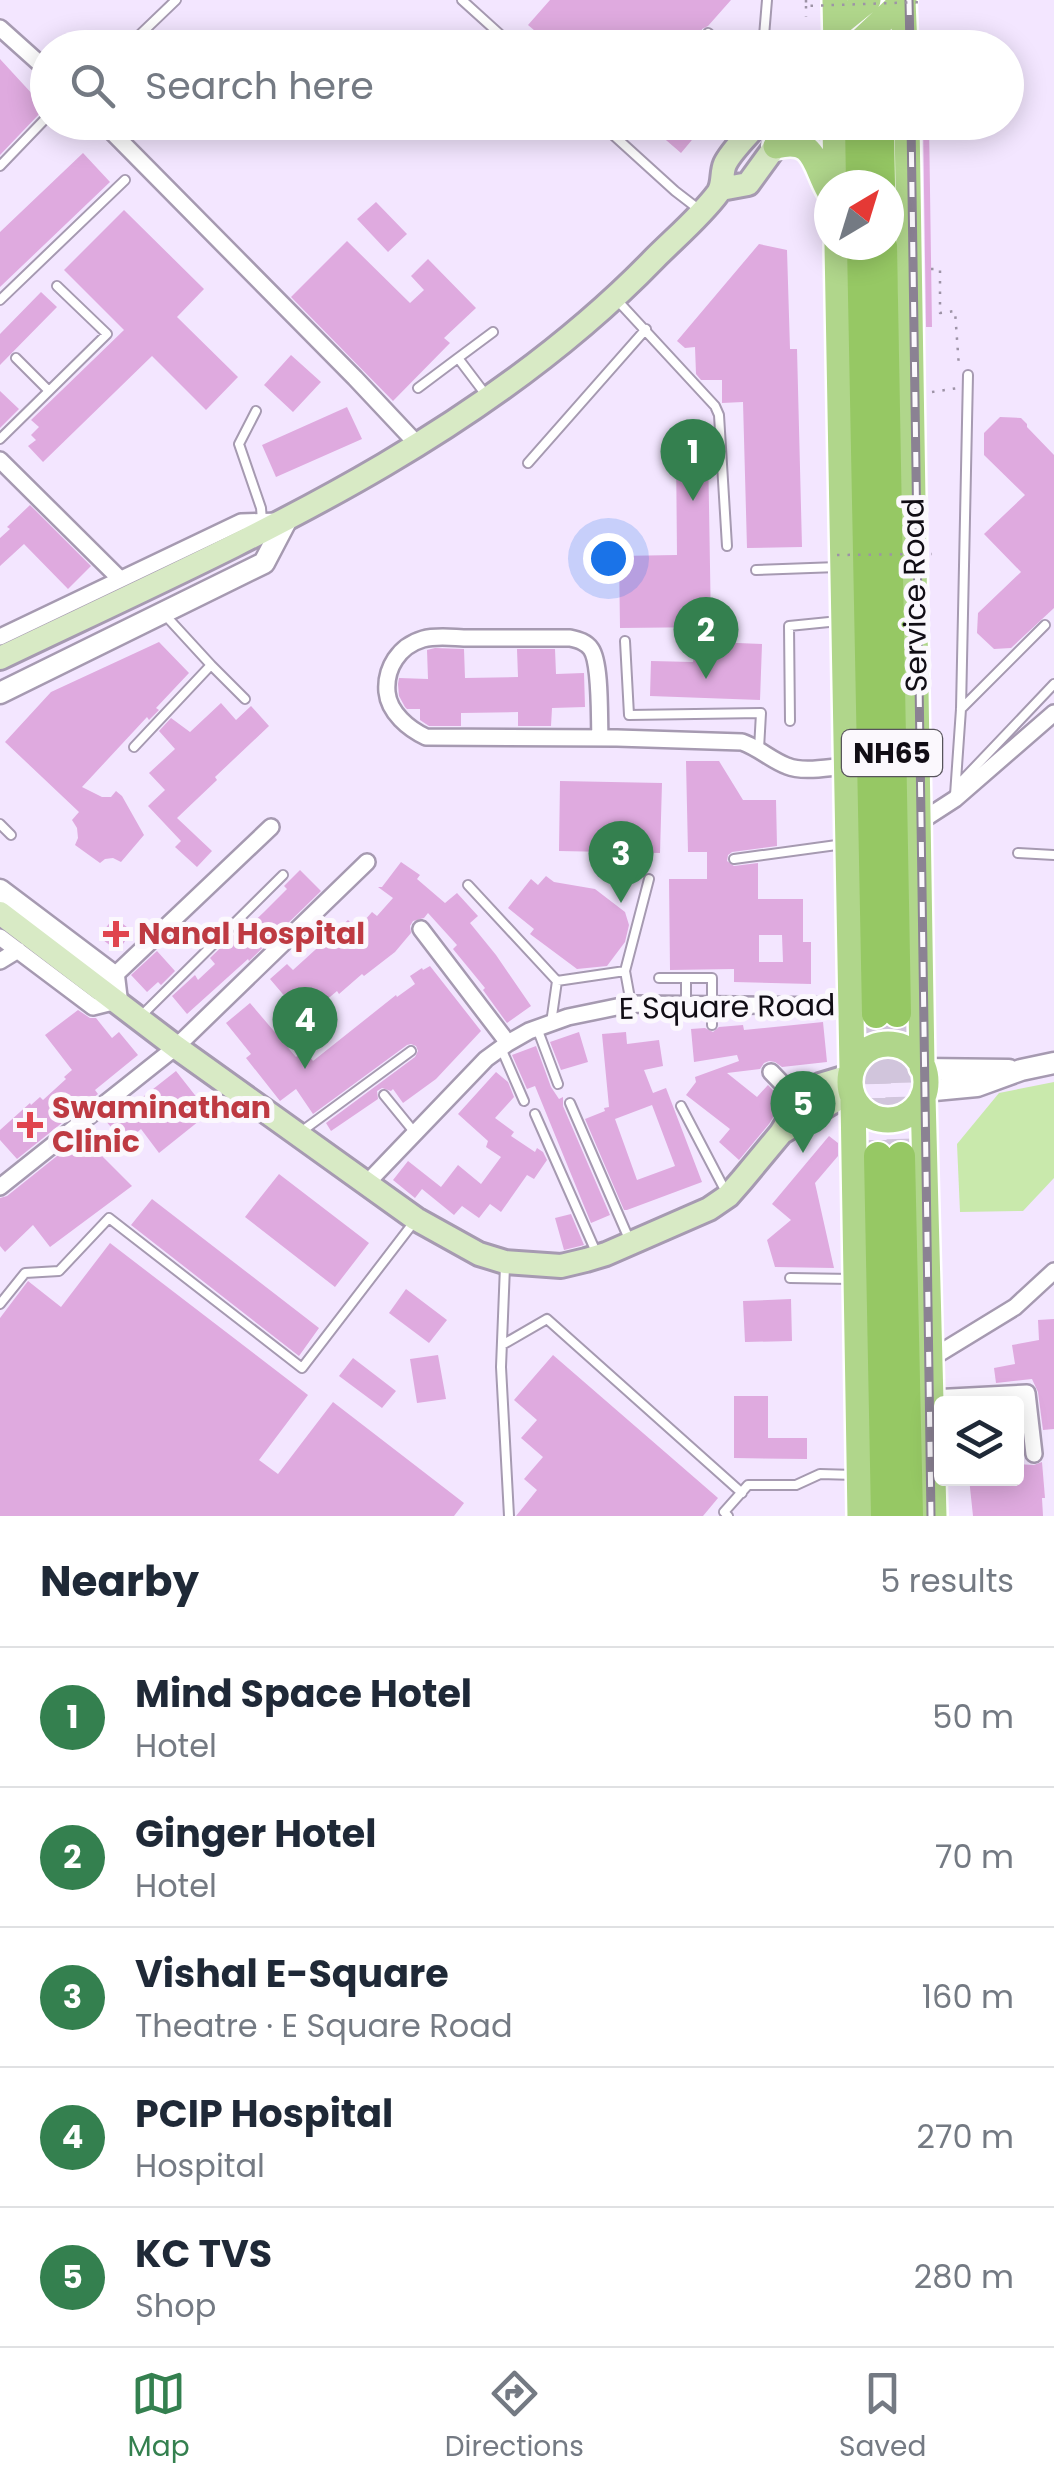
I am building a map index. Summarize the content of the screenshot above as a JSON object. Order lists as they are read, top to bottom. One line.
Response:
{"streets":{"highway":["NH65"],"main road":["Service Road"],"street":["E Square Road"]},"crossings":[["NH65","E Square Road"]],"places":{"health":["Nanal Hospital","Swaminathan Clinic"]},"north":"top right","page":{"search":"Search here","pins":["1","2","3","4","5"],"heading":["Nearby","5 results"],"list":[{"mark":"1","name":"Mind Space Hotel","note":"Hotel","value":"50 m"},{"mark":"2","name":"Ginger Hotel","note":"Hotel","value":"70 m"},{"mark":"3","name":"Vishal E-Square","note":"Theatre · E Square Road","value":"160 m"},{"mark":"4","name":"PCIP Hospital","note":"Hospital","value":"270 m"},{"mark":"5","name":"KC TVS","note":"Shop","value":"280 m"}],"nav":["Map","Directions","Saved"]}}
